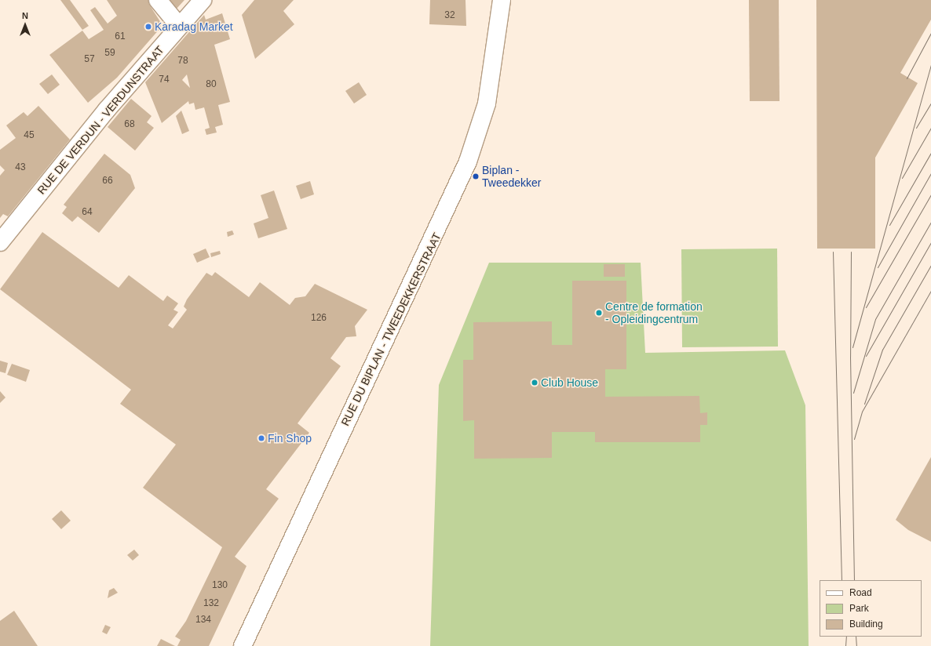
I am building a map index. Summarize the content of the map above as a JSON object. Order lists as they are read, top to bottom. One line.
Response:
{"streets":{"street":["RUE DE VERDUN - VERDUNSTRAAT","RUE DU BIPLAN - TWEEDEKKERSTRAAT"]},"places":["Karadag Market","Biplan - Tweedekker","Centre de formation - Opleidingcentrum","Club House","Fin Shop"],"house_numbers":["32","61","59","57","78","74","80","68","45","43","66","64","126","130","132","134"],"legend":["Road","Park","Building"],"north":"top"}
